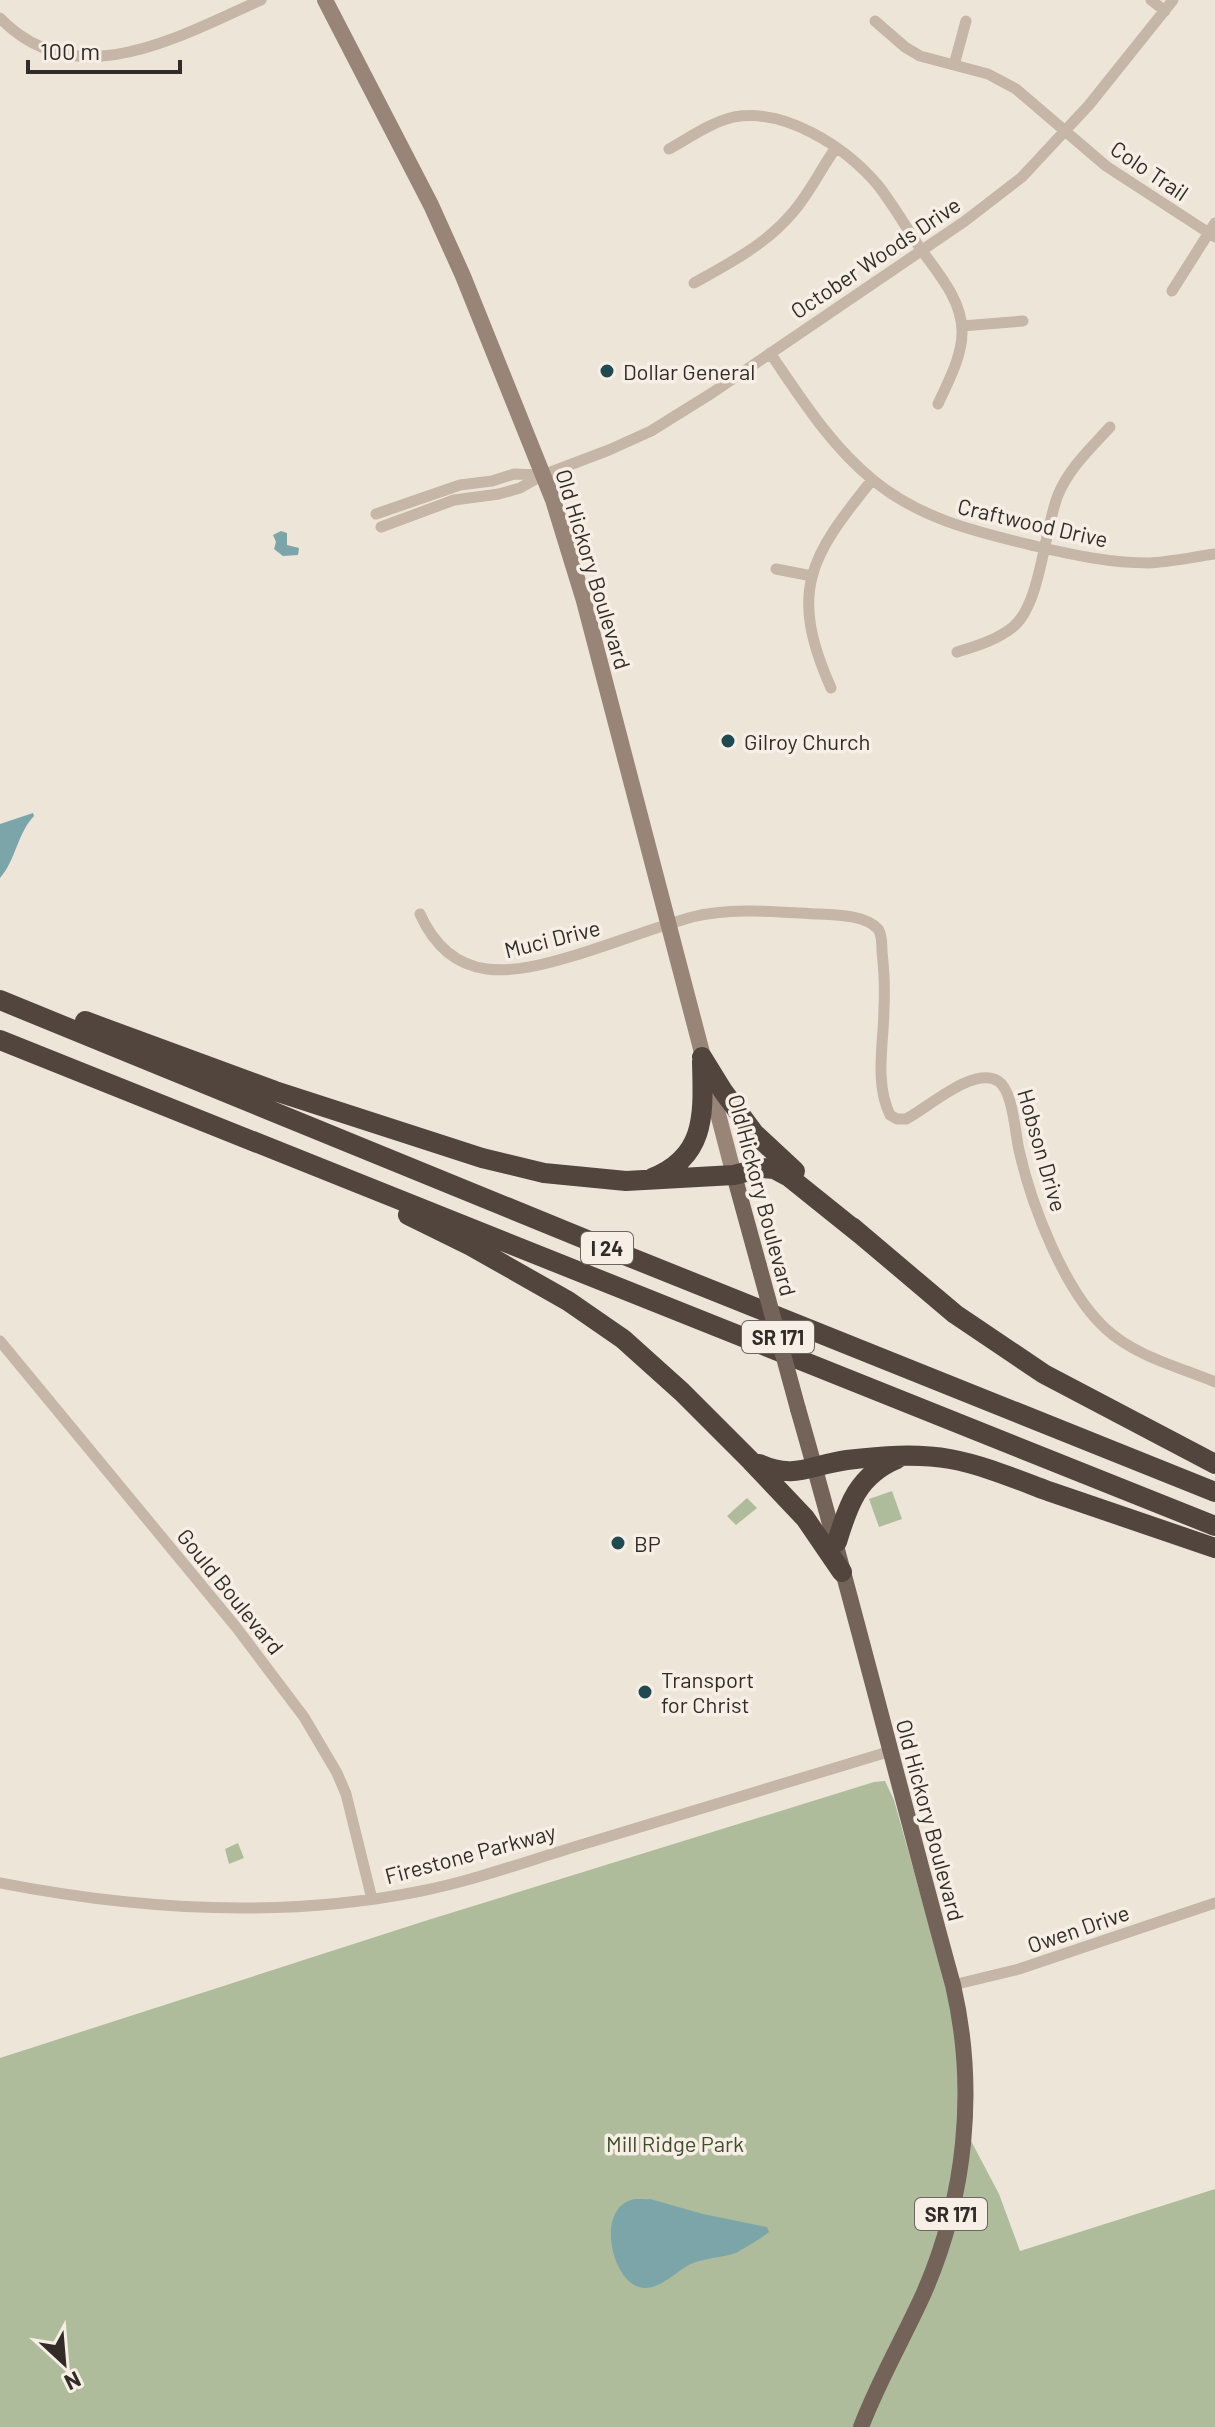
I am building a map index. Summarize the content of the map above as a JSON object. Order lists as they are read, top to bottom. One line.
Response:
{"streets":{"highway":["I 24"],"main road":["Old Hickory Boulevard","SR 171"],"street":["Colo Trail","October Woods Drive","Craftwood Drive","Muci Drive","Hobson Drive","Gould Boulevard","Firestone Parkway","Owen Drive"]},"crossings":[["Colo Trail","October Woods Drive"],["October Woods Drive","Craftwood Drive"],["October Woods Drive","Old Hickory Boulevard"],["Old Hickory Boulevard","Muci Drive"],["Old Hickory Boulevard","Hobson Drive"],["Old Hickory Boulevard","Firestone Parkway"],["Old Hickory Boulevard","Owen Drive"],["Muci Drive","Hobson Drive"],["Gould Boulevard","Firestone Parkway"]],"parks":["Mill Ridge Park"],"places":["Dollar General","Gilroy Church","BP","Transport for Christ"],"scale_bar":"100 m","north":"bottom right"}
